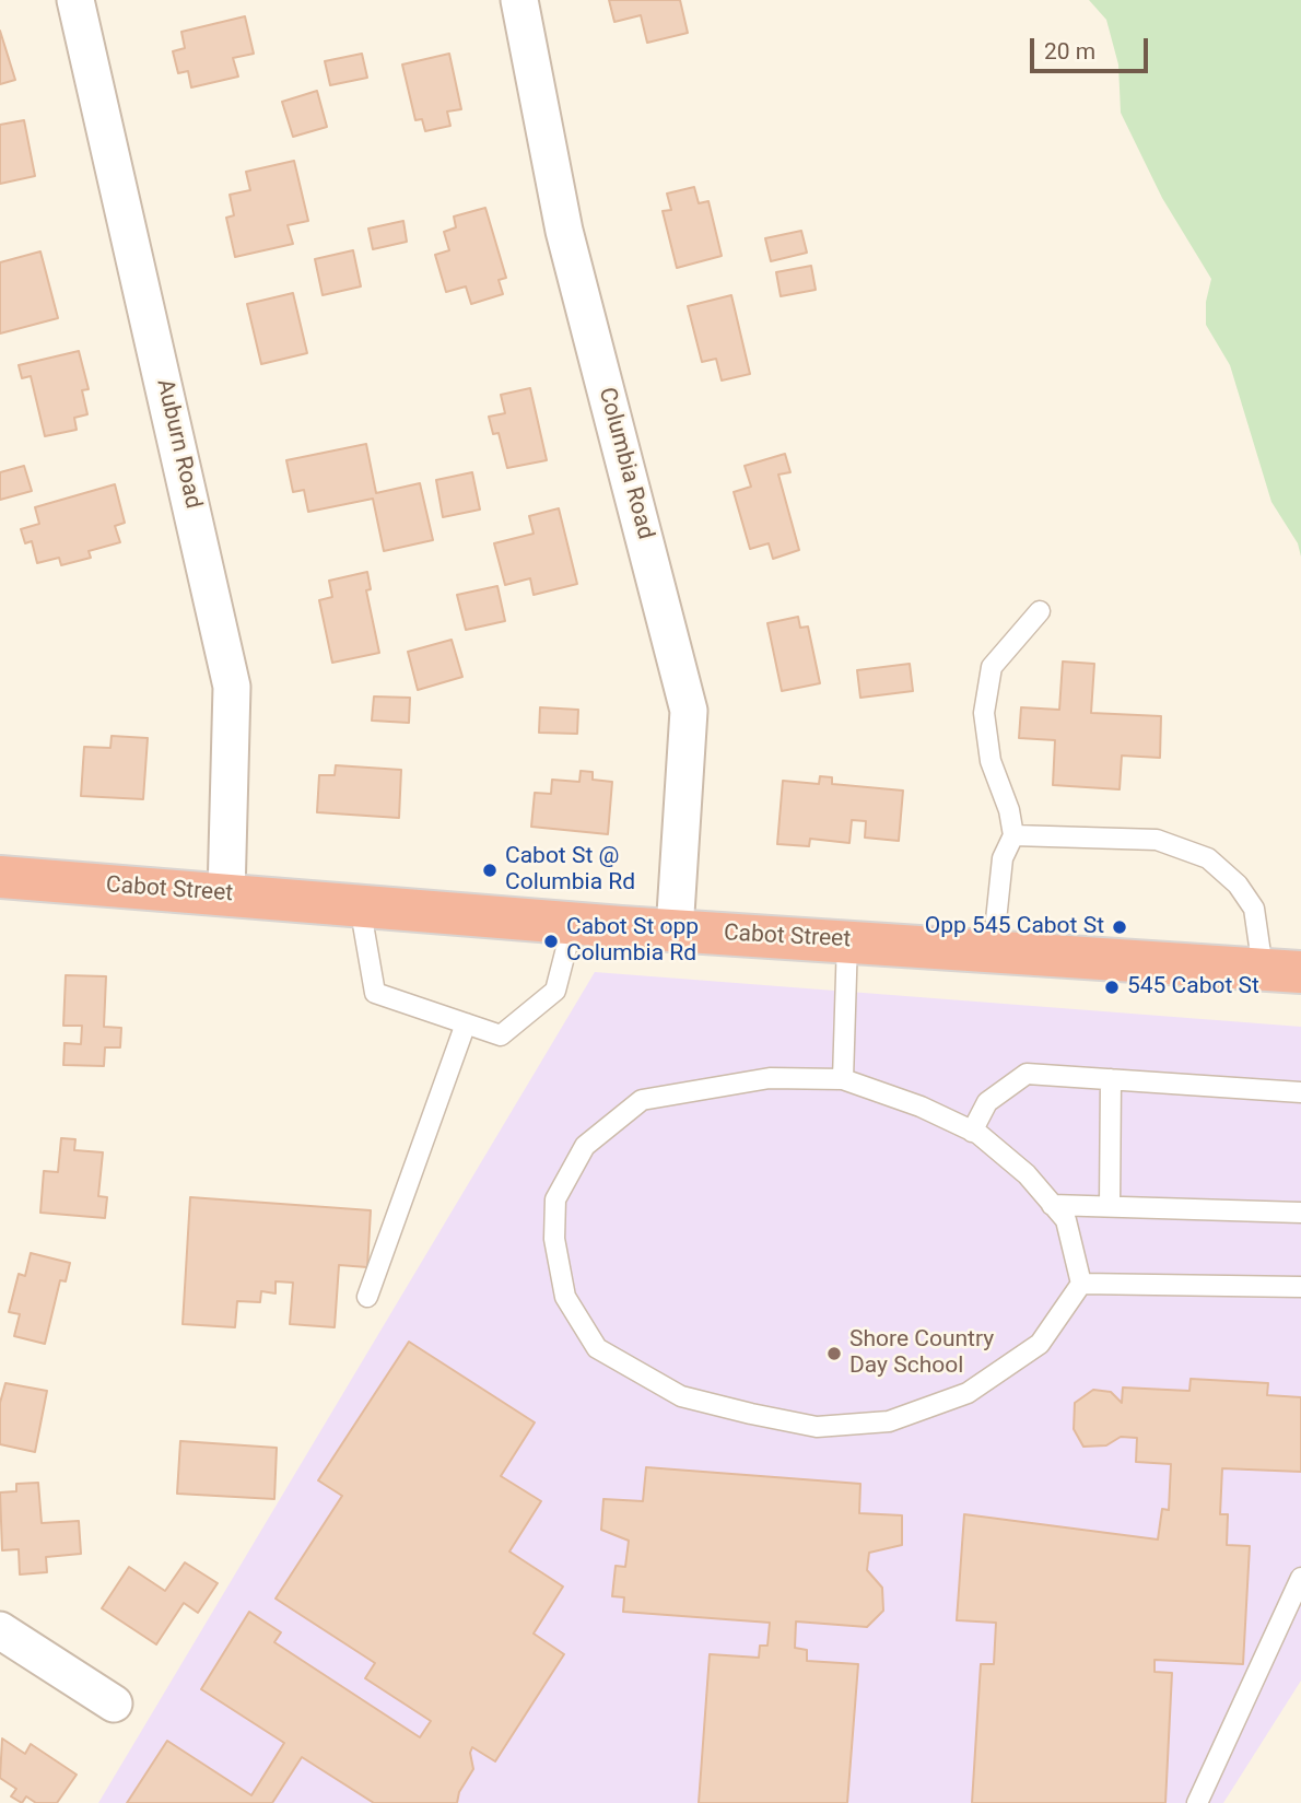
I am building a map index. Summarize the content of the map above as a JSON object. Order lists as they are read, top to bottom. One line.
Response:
{"streets":{"highway":["Cabot Street"],"street":["Auburn Road","Columbia Road"]},"crossings":[["Auburn Road","Cabot Street"],["Columbia Road","Cabot Street"]],"places":["Cabot St @ Columbia Rd","Opp 545 Cabot St","Cabot St opp Columbia Rd","545 Cabot St","Shore Country Day School"],"scale_bar":"20 m"}
